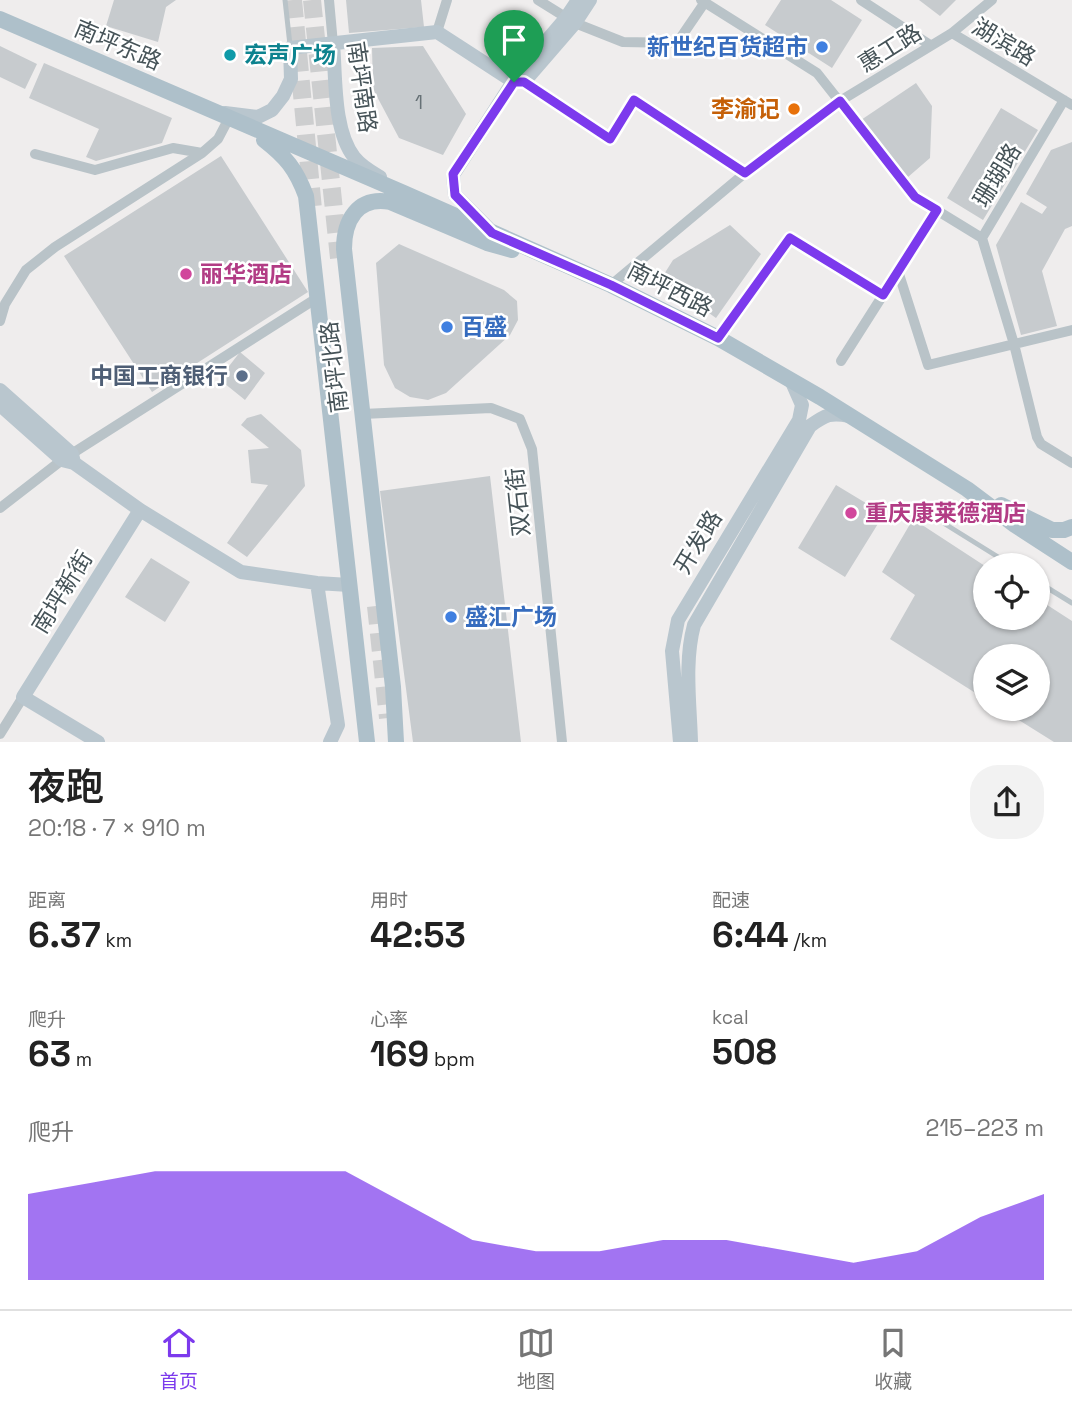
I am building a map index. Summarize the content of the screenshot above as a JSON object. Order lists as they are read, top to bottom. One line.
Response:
{"streets":{"main road":["南坪东路","南坪西路","南坪北路"],"street":["湖滨路","惠工路","南坪南路","珊瑚路","双石街","开发路","南坪新街"]},"crossings":[["湖滨路","惠工路"],["湖滨路","珊瑚路"],["南坪东路","南坪西路"],["南坪东路","南坪北路"],["惠工路","珊瑚路"],["惠工路","南坪西路"],["南坪南路","南坪西路"],["南坪西路","南坪北路"],["南坪西路","开发路"],["南坪北路","双石街"]],"places":["新世纪百货超市","宏声广场","李渝记","丽华酒店","百盛","中国工商银行","重庆康莱德酒店","盛汇广场"],"house_numbers":["1"],"page":{"heading":["夜跑","20:18 · 7 × 910 m"],"stats":[["距离","6.37 km"],["用时","42:53"],["配速","6:44 /km"],["爬升","63 m"],["心率","169 bpm"],["kcal","508"]],"chart":["爬升","215–223 m"],"tabs":["首页","地图","收藏"]}}
